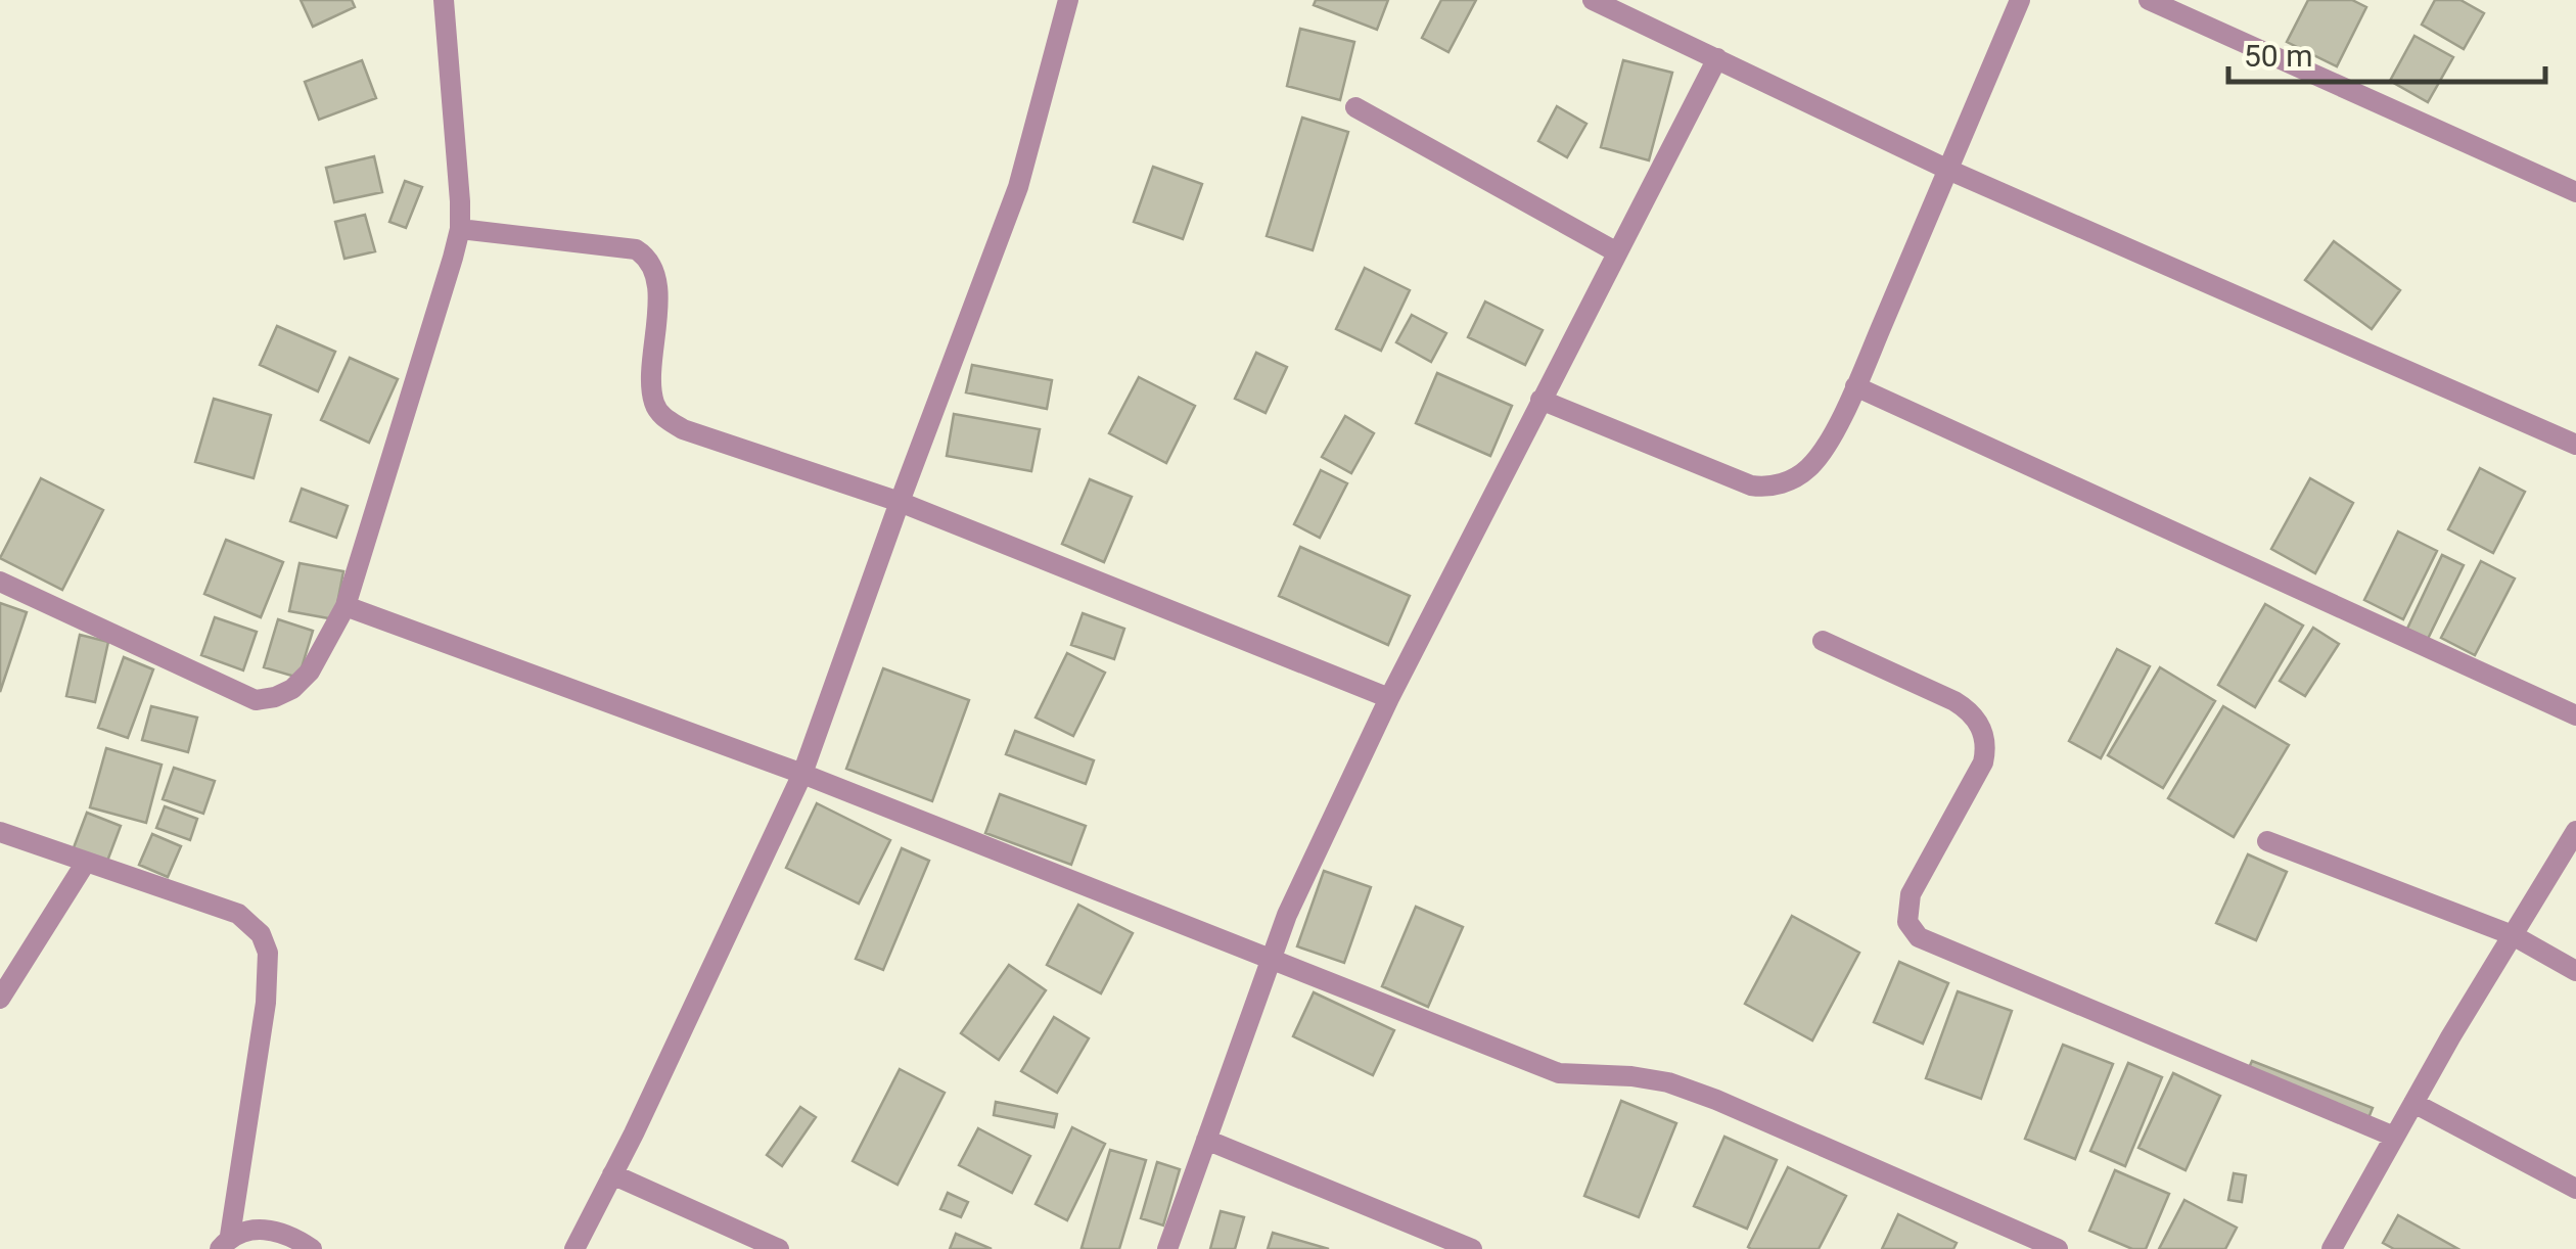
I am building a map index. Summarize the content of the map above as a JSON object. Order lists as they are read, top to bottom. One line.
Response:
{"scale_bar":"50 m"}
